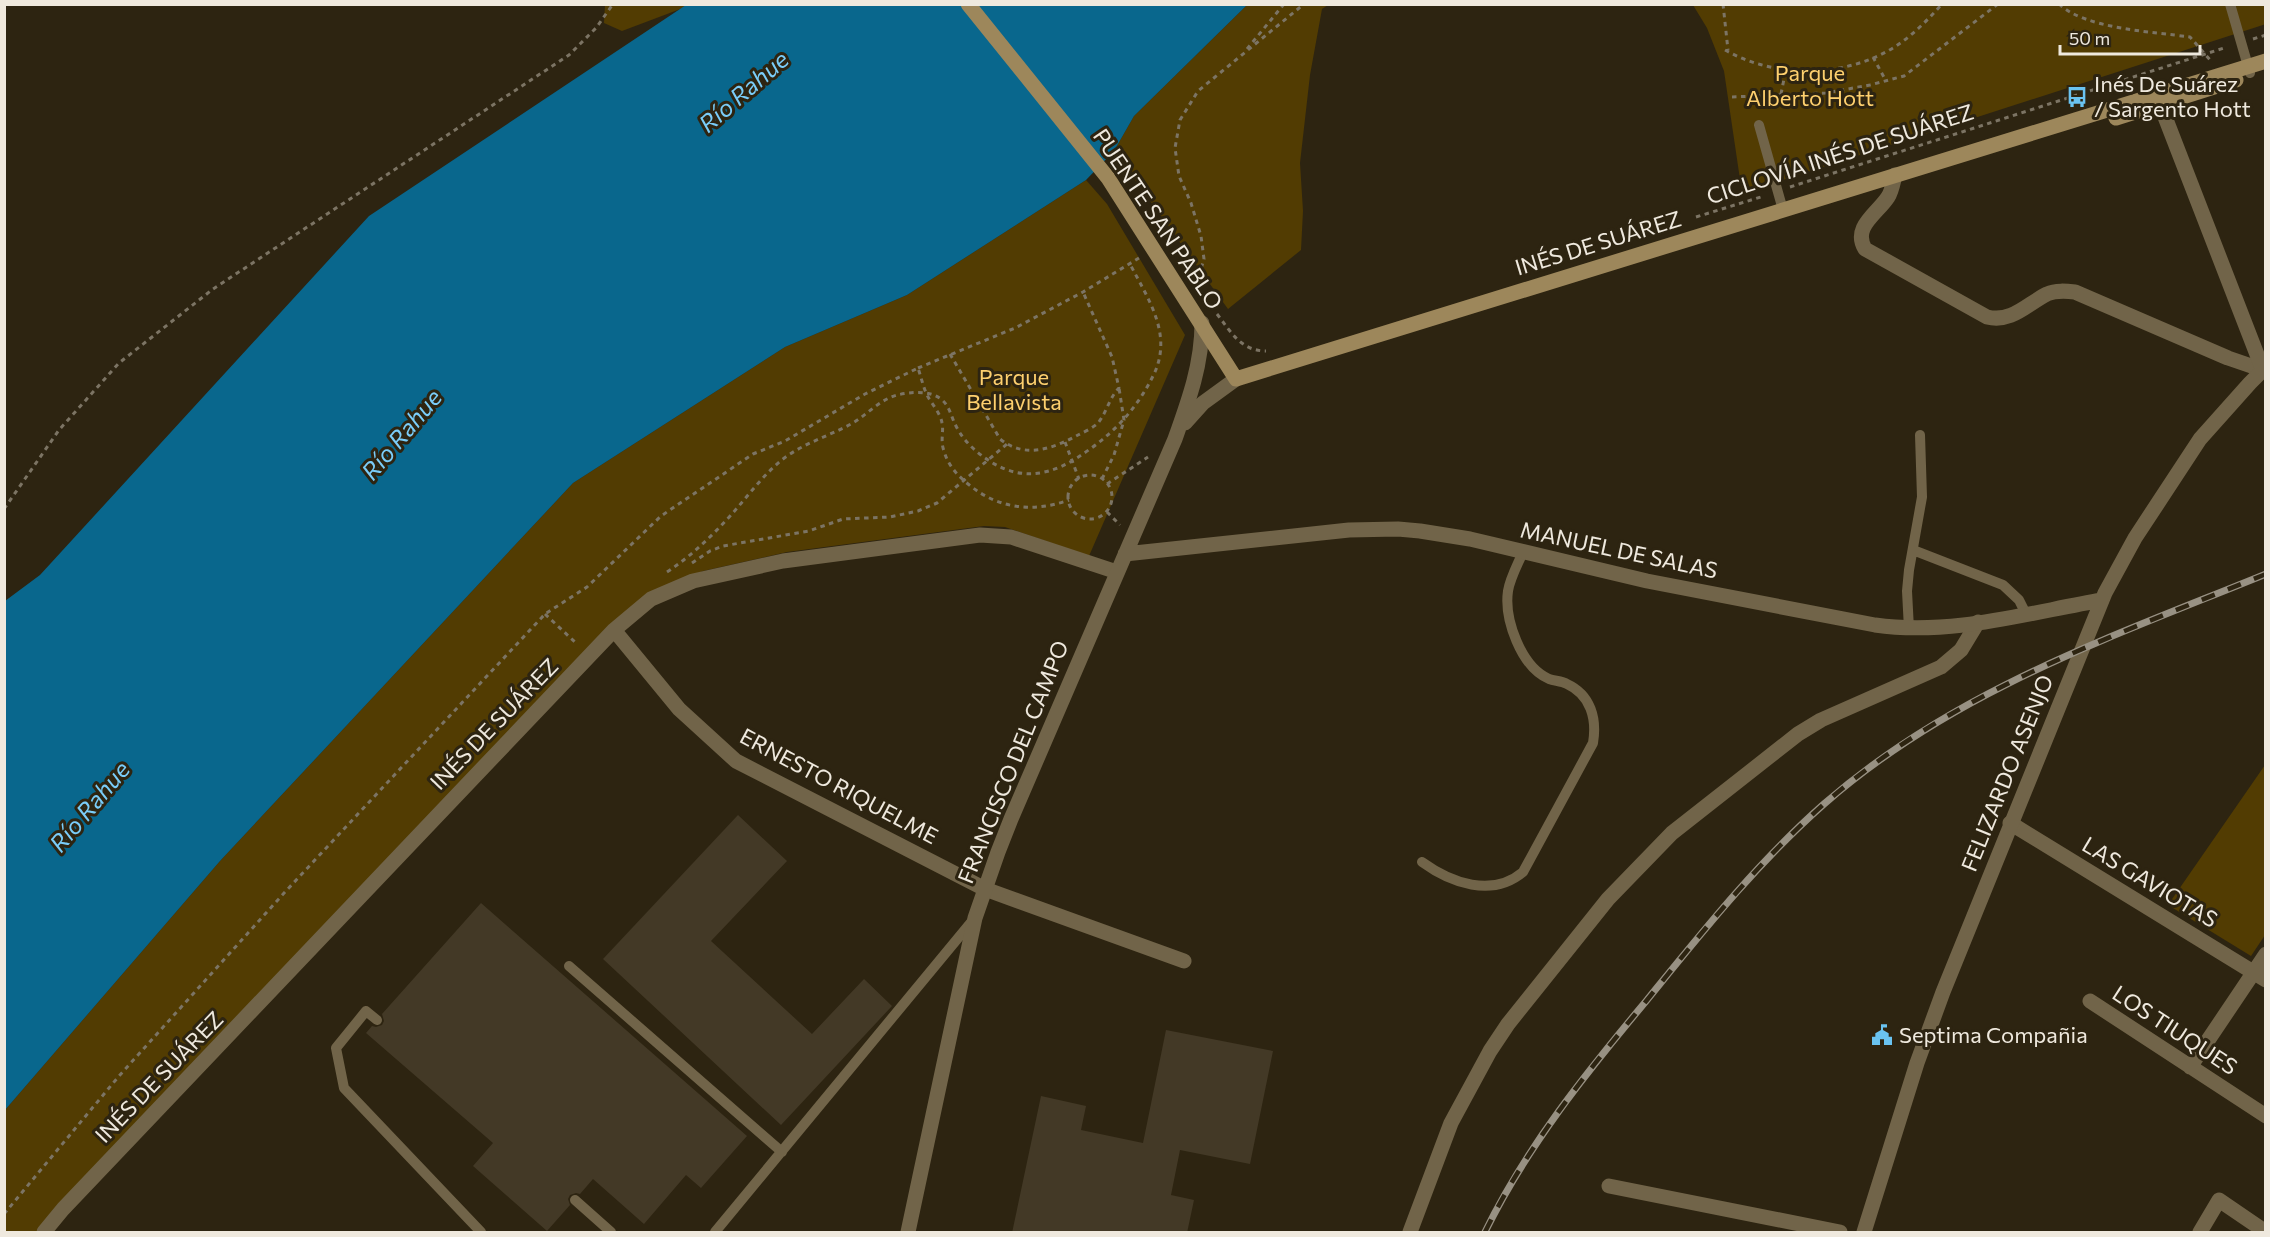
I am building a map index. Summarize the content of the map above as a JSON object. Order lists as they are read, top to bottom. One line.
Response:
{"streets":{"main road":["PUENTE SAN PABLO","INÉS DE SUÁREZ"],"street":["MANUEL DE SALAS","FRANCISCO DEL CAMPO","FELIZARDO ASENJO","ERNESTO RIQUELME","LAS GAVIOTAS","LOS TIUQUES"],"path":["CICLOVÍA INÉS DE SUÁREZ"]},"crossings":[["PUENTE SAN PABLO","INÉS DE SUÁREZ"],["PUENTE SAN PABLO","FRANCISCO DEL CAMPO"],["INÉS DE SUÁREZ","FRANCISCO DEL CAMPO"],["INÉS DE SUÁREZ","ERNESTO RIQUELME"],["MANUEL DE SALAS","FRANCISCO DEL CAMPO"],["MANUEL DE SALAS","FELIZARDO ASENJO"],["FRANCISCO DEL CAMPO","ERNESTO RIQUELME"],["FELIZARDO ASENJO","LAS GAVIOTAS"]],"water":["Río Rahue"],"parks":["Parque Alberto Hott","Parque Bellavista"],"places":{"bus stop":["Inés De Suárez / Sargento Hott"],"public building":["Septima Compañia"]},"scale_bar":"50 m"}
